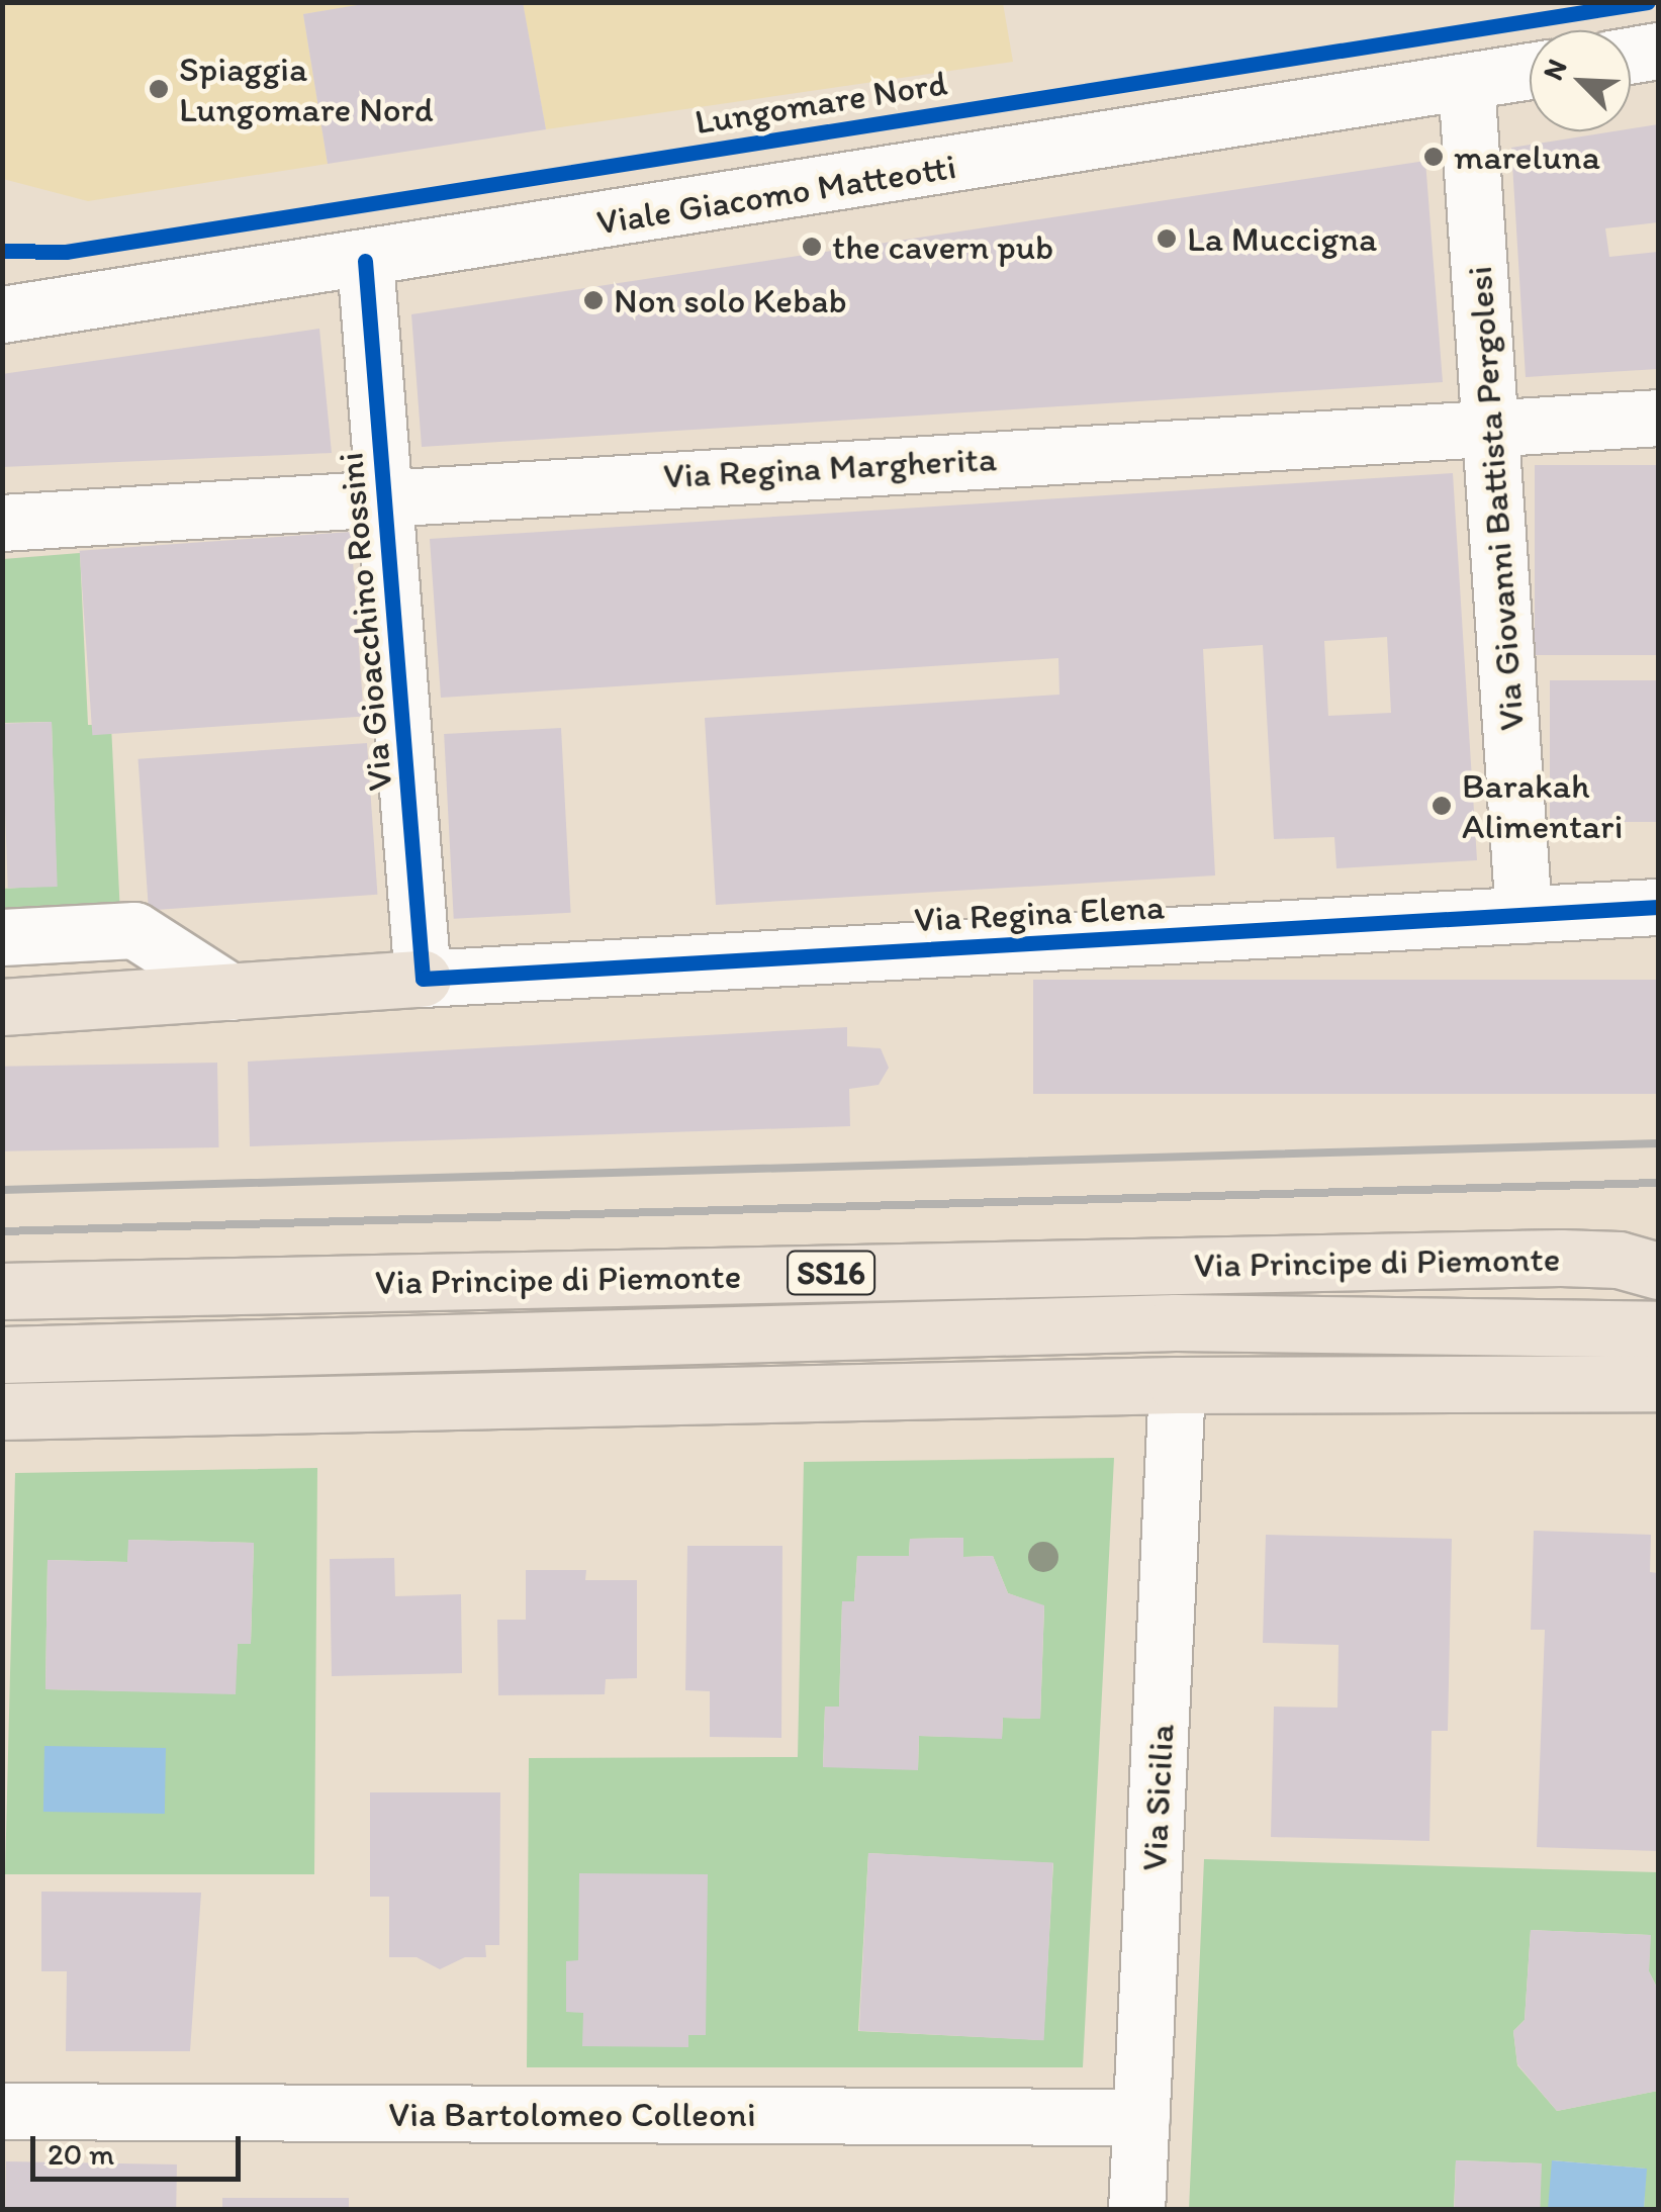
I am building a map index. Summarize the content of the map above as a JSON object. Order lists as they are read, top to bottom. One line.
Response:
{"streets":{"main road":["Via Principe di Piemonte","SS16"],"street":["Viale Giacomo Matteotti","Via Regina Margherita","Via Giovanni Battista Pergolesi","Via Gioacchino Rossini","Via Regina Elena","Via Sicilia","Via Bartolomeo Colleoni"],"cycle path":["Lungomare Nord"]},"crossings":[["Viale Giacomo Matteotti","Via Giovanni Battista Pergolesi"],["Viale Giacomo Matteotti","Via Gioacchino Rossini"],["Via Regina Margherita","Via Giovanni Battista Pergolesi"],["Via Regina Margherita","Via Gioacchino Rossini"],["Via Giovanni Battista Pergolesi","Via Regina Elena"],["Via Gioacchino Rossini","Via Regina Elena"],["Via Sicilia","Via Bartolomeo Colleoni"]],"places":["Spiaggia Lungomare Nord","mareluna","La Muccigna","the cavern pub","Non solo Kebab","Barakah Alimentari"],"scale_bar":"20 m","north":"top left"}
